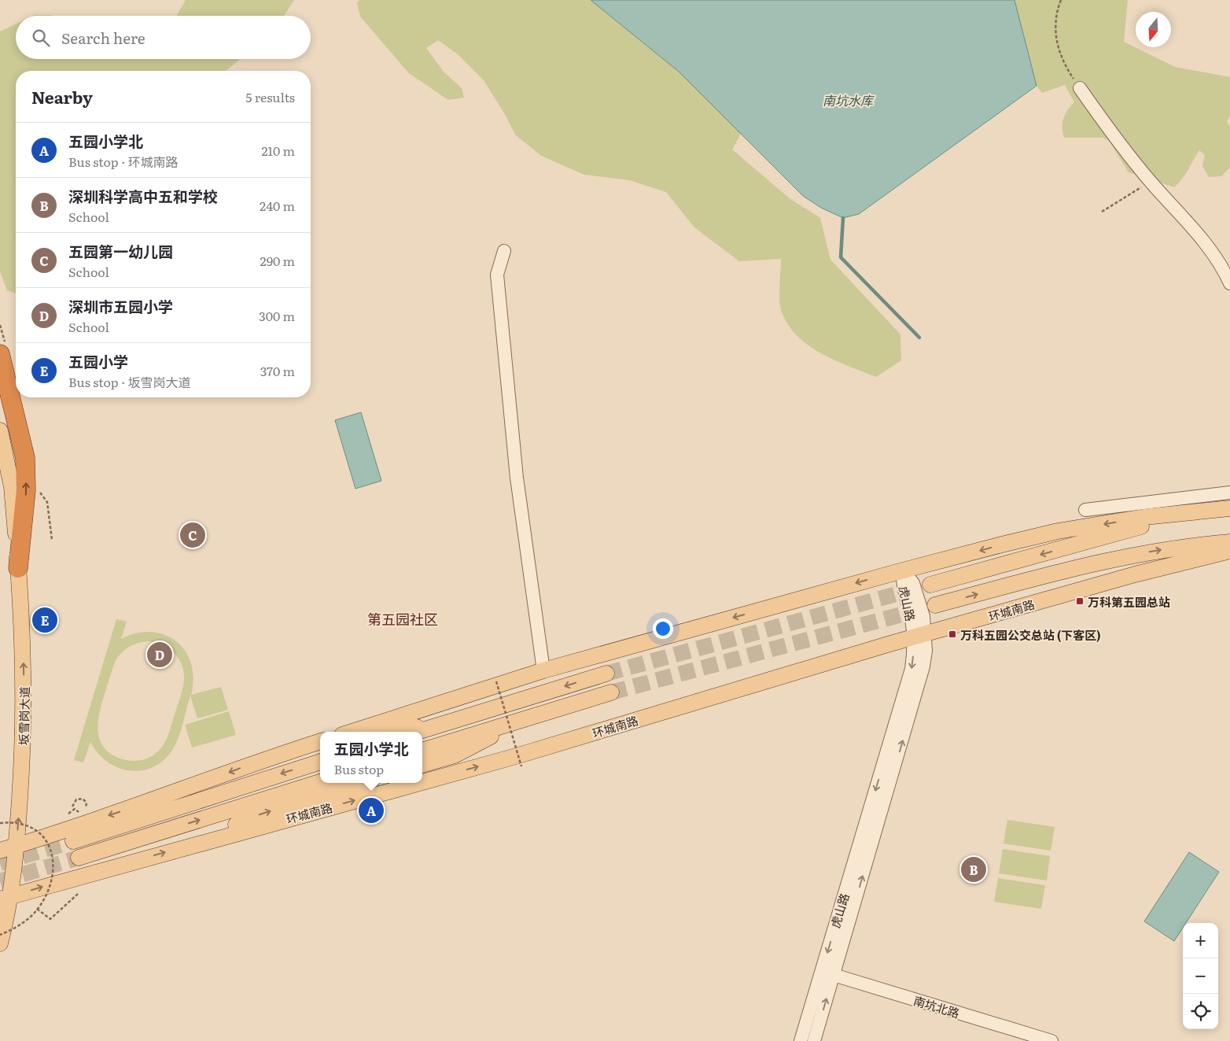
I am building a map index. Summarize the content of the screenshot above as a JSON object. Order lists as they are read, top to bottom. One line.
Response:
{"streets":{"main road":["环城南路","坂雪岗大道"],"street":["虎山路","南坑北路"]},"crossings":[["虎山路","环城南路"],["虎山路","南坑北路"],["环城南路","坂雪岗大道"]],"one_way":["坂雪岗大道"],"districts":["第五园社区"],"water":["南坑水库"],"places":{"transit":["万科第五园总站","万科五园公交总站 (下客区)"]},"north":"bottom","page":{"search":"Search here","heading":["Nearby","5 results"],"list":[{"mark":"A","name":"五园小学北","note":"Bus stop · 环城南路","value":"210 m"},{"mark":"B","name":"深圳科学高中五和学校","note":"School","value":"240 m"},{"mark":"C","name":"五园第一幼儿园","note":"School","value":"290 m"},{"mark":"D","name":"深圳市五园小学","note":"School","value":"300 m"},{"mark":"E","name":"五园小学","note":"Bus stop · 坂雪岗大道","value":"370 m"}],"pins":["C","E","D","A","B"],"popup":["五园小学北","Bus stop"],"map_buttons":["+","−"]}}
